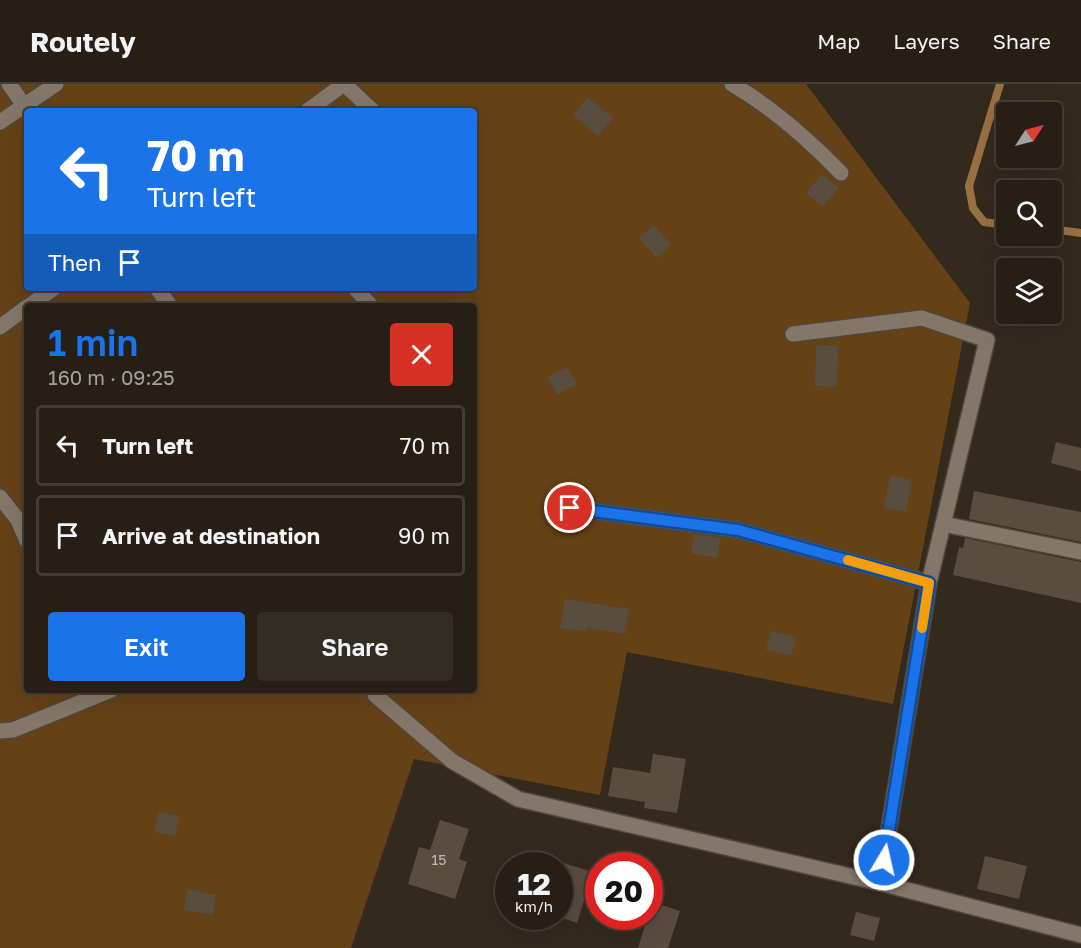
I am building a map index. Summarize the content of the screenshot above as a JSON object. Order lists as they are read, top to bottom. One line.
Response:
{"house_numbers":["15"],"north":"top right","page":{"header":"Routely","nav":["Map","Layers","Share"],"turn":["70 m","Turn left"],"then":"Then","heading":["1 min","160 m · 09:25"],"list":[{"name":"Turn left","value":"70 m"},{"name":"Arrive at destination","value":"90 m"}],"buttons":["Exit","Share"],"speed":"12 km/h","limit":"20"}}
